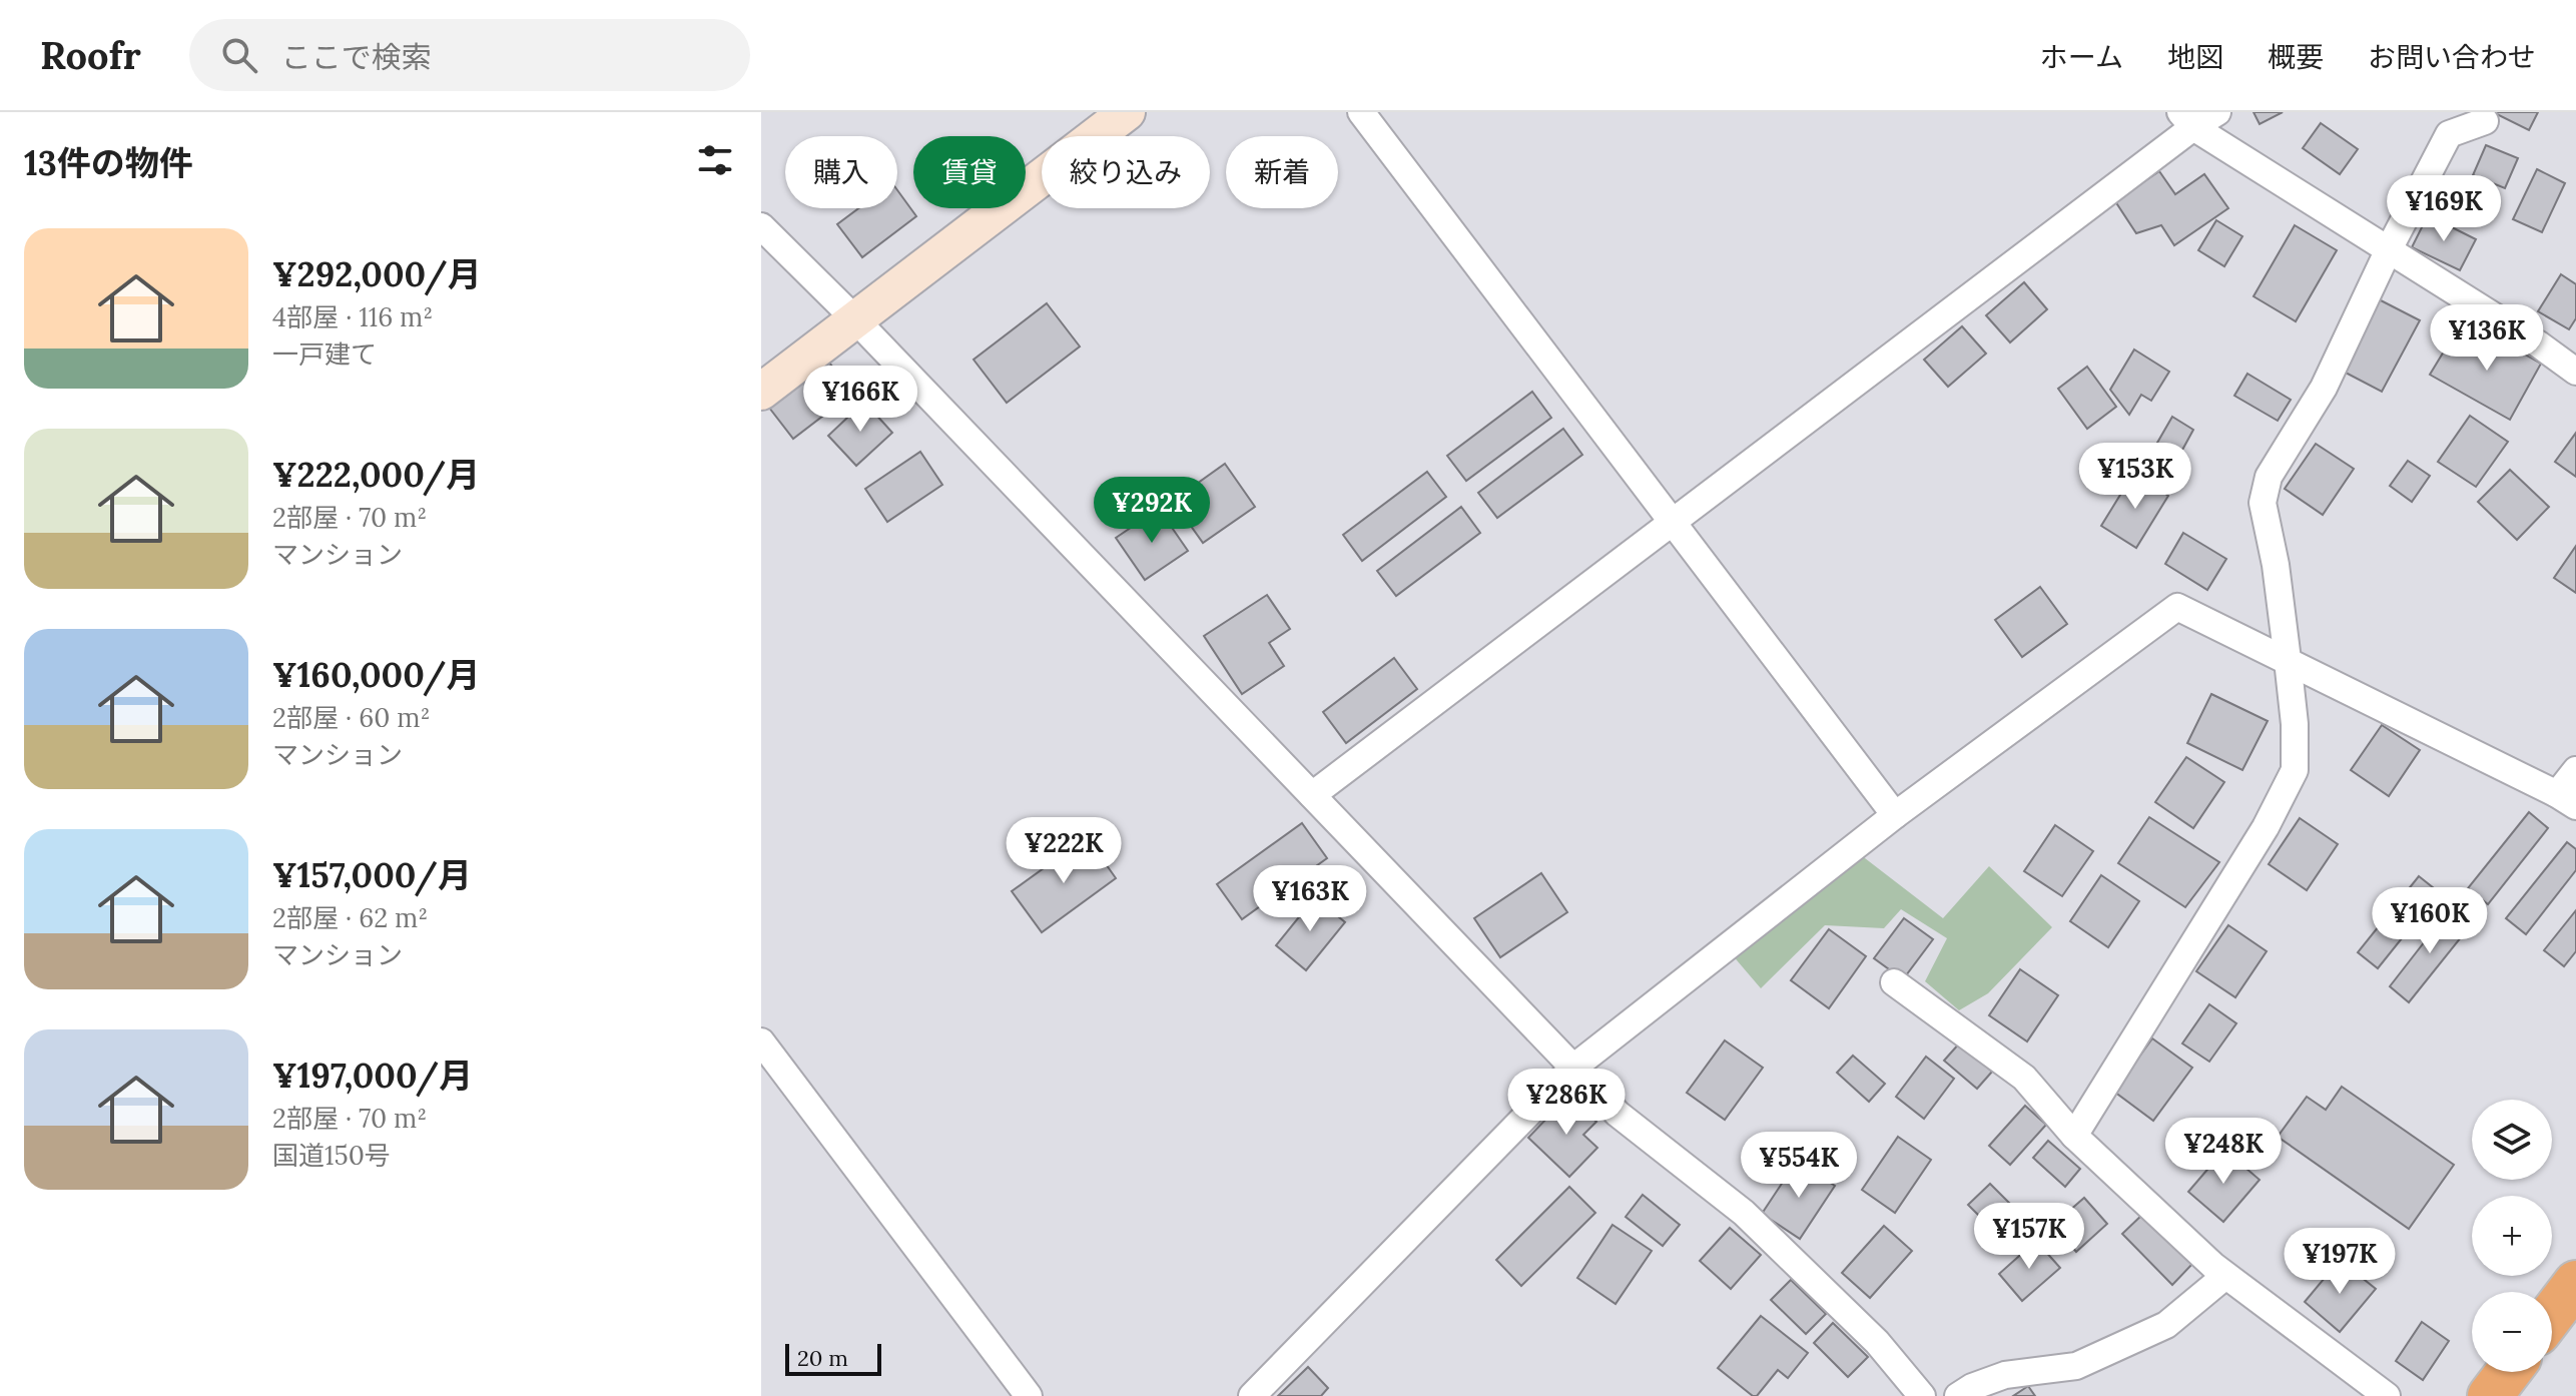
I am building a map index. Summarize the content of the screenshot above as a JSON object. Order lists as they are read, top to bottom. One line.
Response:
{"scale_bar":"20 m","page":{"header":"Roofr","search":"ここで検索","nav":["ホーム","地図","概要","お問い合わせ"],"heading":"13件の物件","chip":["購入","賃貸","絞り込み","新着"],"price":["¥169K","¥136K","¥166K","¥153K","¥292K","¥222K","¥163K","¥160K","¥286K","¥248K","¥554K","¥157K","¥197K"],"list":[{"name":"¥292,000/月","note":"4部屋 · 116 m² · 一戸建て"},{"name":"¥222,000/月","note":"2部屋 · 70 m² · マンション"},{"name":"¥160,000/月","note":"2部屋 · 60 m² · マンション"},{"name":"¥157,000/月","note":"2部屋 · 62 m² · マンション"},{"name":"¥197,000/月","note":"2部屋 · 70 m² · 国道150号"}],"map_buttons":["+","−"],"scale":"20 m"}}
